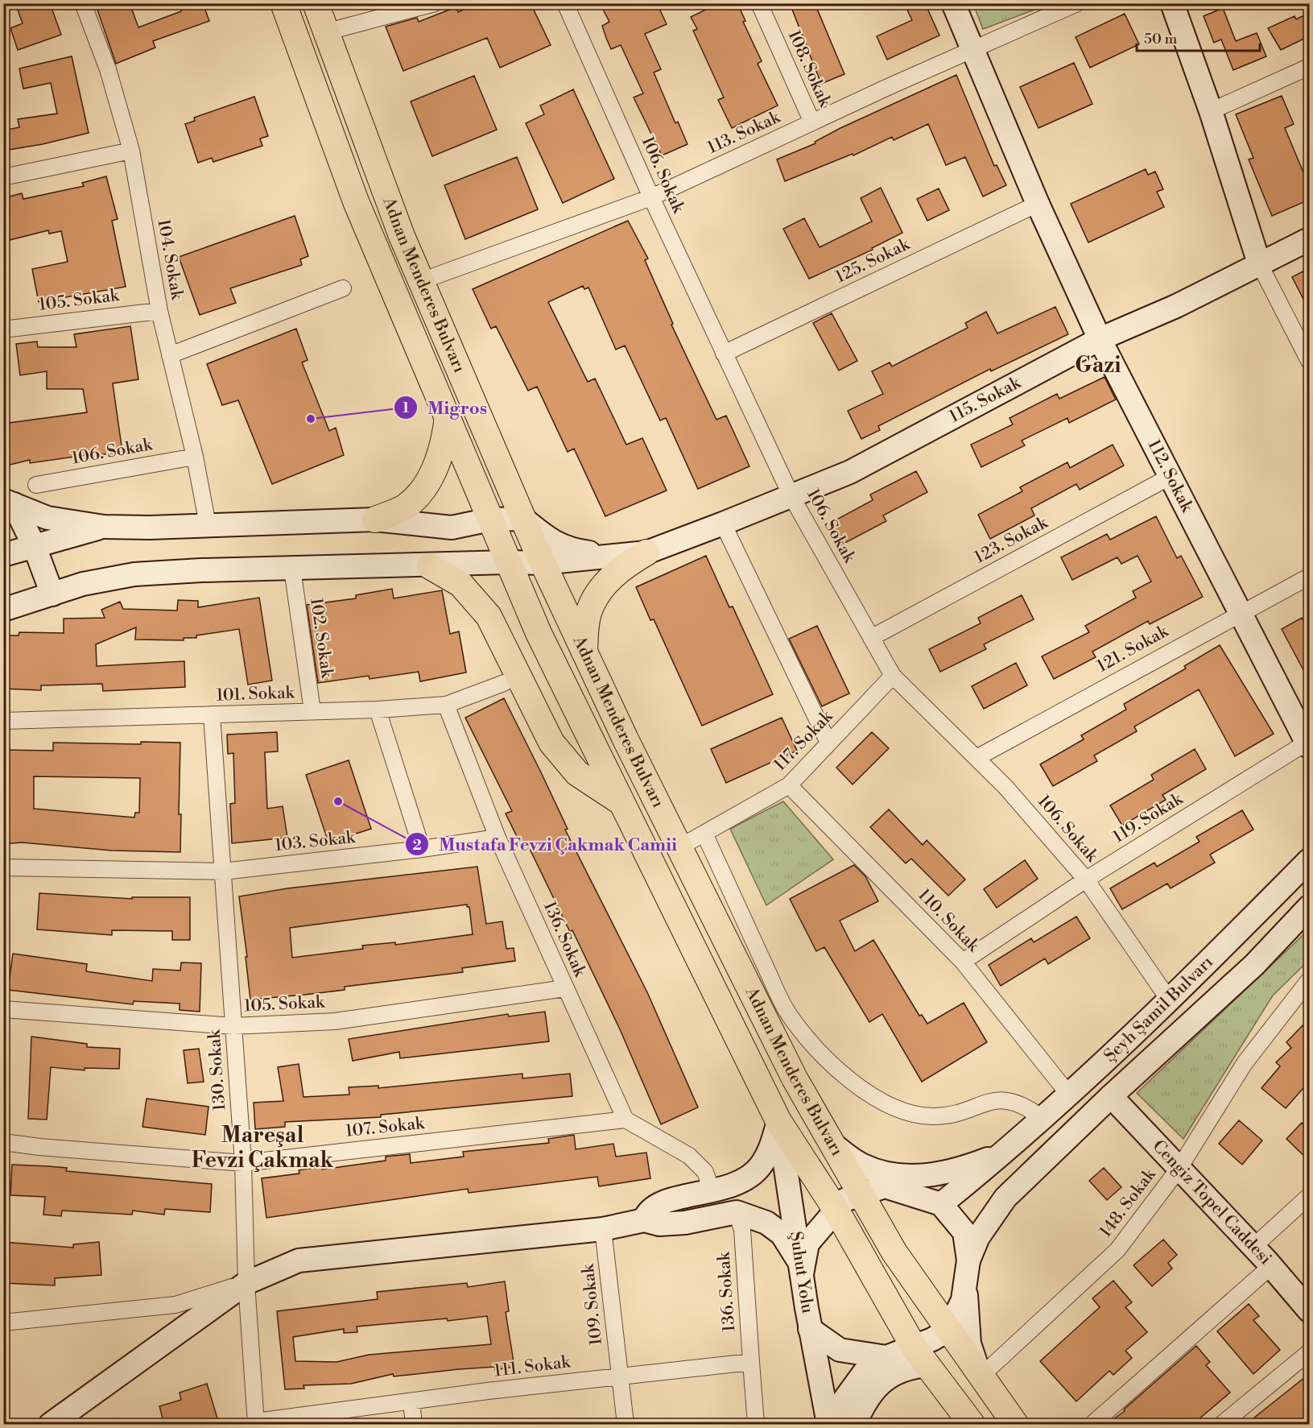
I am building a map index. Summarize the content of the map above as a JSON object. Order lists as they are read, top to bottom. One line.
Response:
{"streets":{"main road":["Adnan Menderes Bulvarı","115. Sokak","112. Sokak","Şeyh Şamil Bulvarı","Cengiz Topel Caddesi","Şuhut Yolu"],"street":["108. Sokak","113. Sokak","106. Sokak","104. Sokak","125. Sokak","105. Sokak","123. Sokak","102. Sokak","121. Sokak","101. Sokak","117. Sokak","119. Sokak","103. Sokak","110. Sokak","136. Sokak","130. Sokak","107. Sokak","148. Sokak","109. Sokak","111. Sokak"]},"crossings":[["108. Sokak","113. Sokak"],["113. Sokak","106. Sokak"],["113. Sokak","Adnan Menderes Bulvarı"],["113. Sokak","112. Sokak"],["106. Sokak","104. Sokak"],["106. Sokak","125. Sokak"],["106. Sokak","115. Sokak"],["106. Sokak","123. Sokak"],["106. Sokak","121. Sokak"],["106. Sokak","117. Sokak"],["106. Sokak","119. Sokak"],["106. Sokak","Şeyh Şamil Bulvarı"],["104. Sokak","105. Sokak"],["125. Sokak","112. Sokak"],["Adnan Menderes Bulvarı","115. Sokak"],["Adnan Menderes Bulvarı","117. Sokak"],["Adnan Menderes Bulvarı","148. Sokak"],["Adnan Menderes Bulvarı","Şuhut Yolu"],["105. Sokak","136. Sokak"],["105. Sokak","130. Sokak"],["115. Sokak","112. Sokak"],["112. Sokak","123. Sokak"],["112. Sokak","121. Sokak"],["112. Sokak","119. Sokak"],["102. Sokak","101. Sokak"],["101. Sokak","136. Sokak"],["101. Sokak","130. Sokak"],["117. Sokak","110. Sokak"],["119. Sokak","110. Sokak"],["103. Sokak","136. Sokak"],["103. Sokak","130. Sokak"],["110. Sokak","Şeyh Şamil Bulvarı"],["136. Sokak","107. Sokak"],["136. Sokak","111. Sokak"],["Şeyh Şamil Bulvarı","Cengiz Topel Caddesi"],["130. Sokak","107. Sokak"],["130. Sokak","111. Sokak"],["Cengiz Topel Caddesi","148. Sokak"],["109. Sokak","111. Sokak"]],"districts":["Gazi","Mareşal Fevzi Çakmak"],"places":["Migros","Mustafa Fevzi Çakmak Camii"],"scale_bar":"50 m"}
